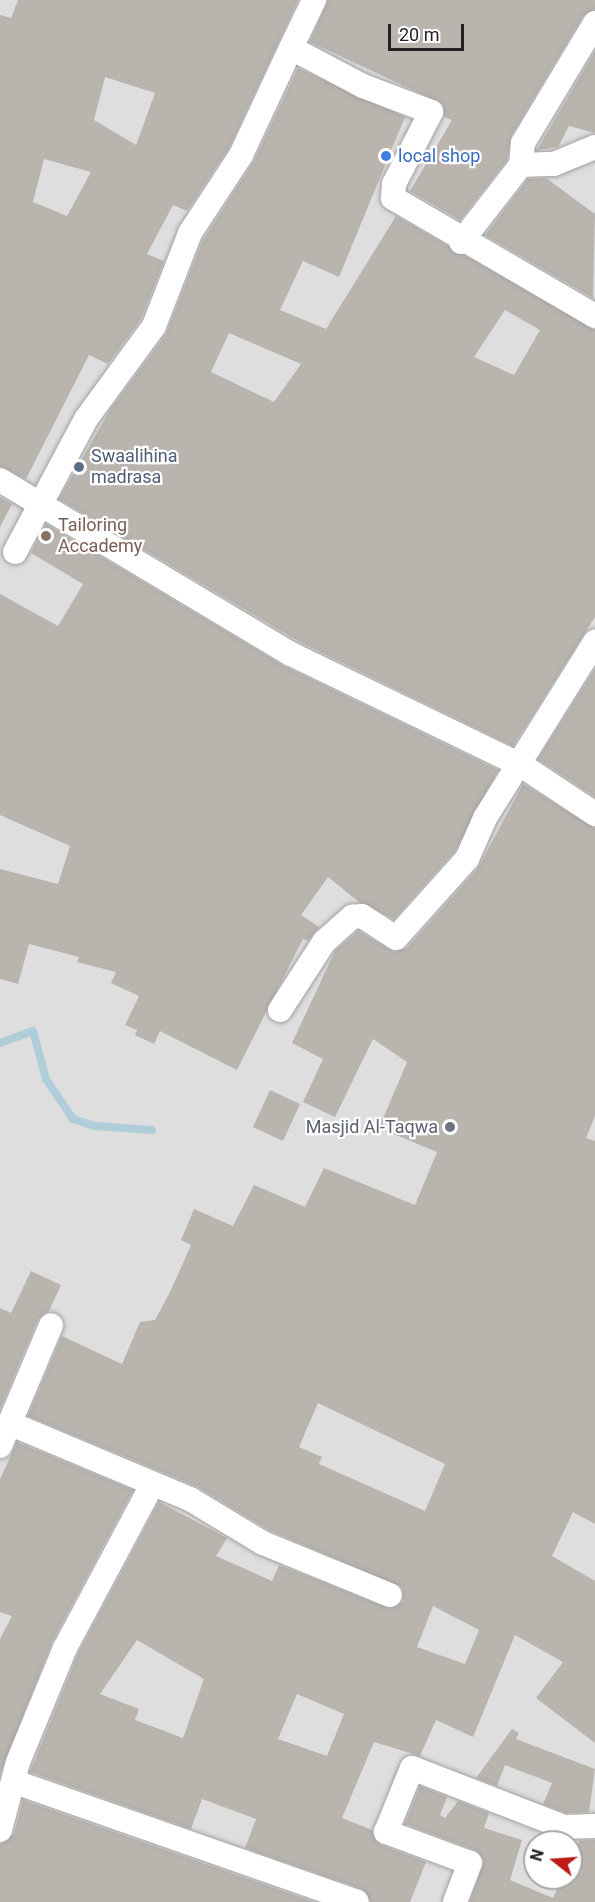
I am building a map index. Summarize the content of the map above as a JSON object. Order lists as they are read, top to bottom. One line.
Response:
{"places":["local shop","Swaalihina madrasa","Tailoring Accademy","Masjid Al-Taqwa"],"scale_bar":"20 m","north":"left"}
